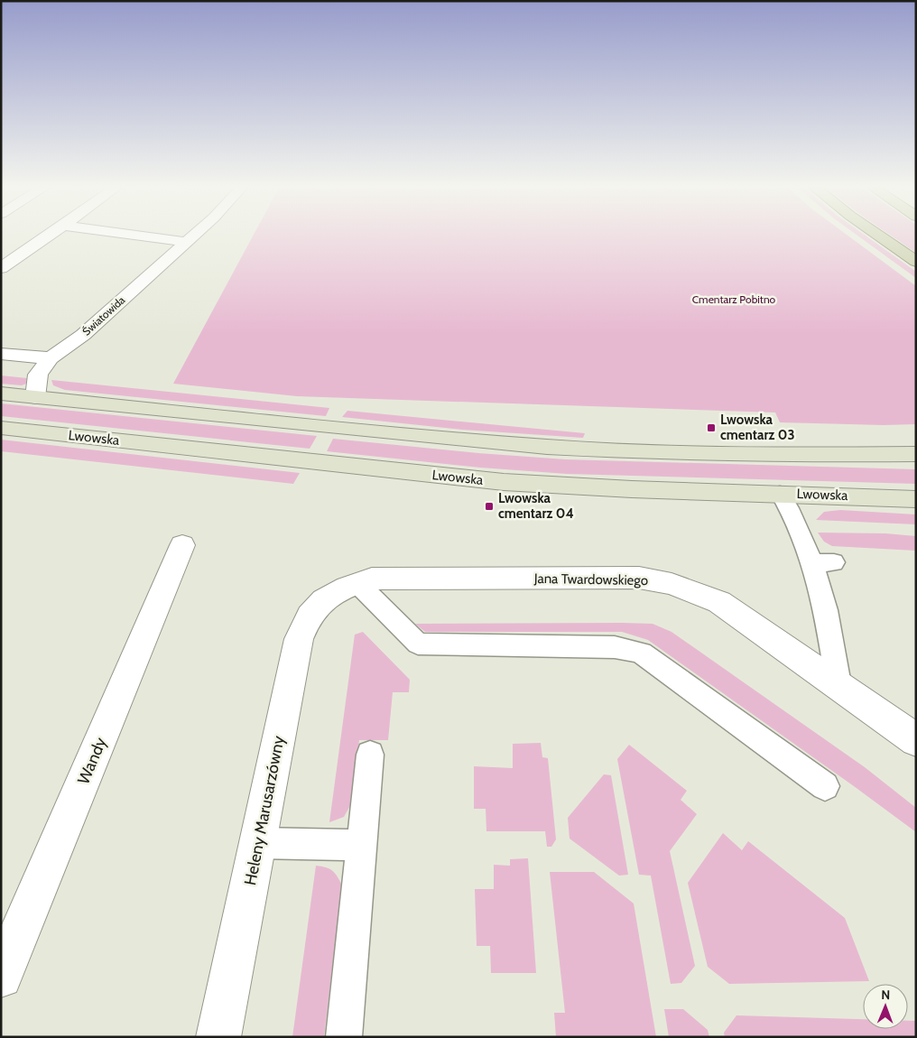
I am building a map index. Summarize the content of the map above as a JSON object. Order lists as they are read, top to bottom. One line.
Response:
{"streets":{"main road":["Lwowska"],"street":["Światowida","Jana Twardowskiego","Wandy","Heleny Marusarzówny"]},"crossings":[["Jana Twardowskiego","Heleny Marusarzówny"]],"parks":["Cmentarz Pobitno"],"places":{"transit":["Lwowska cmentarz 03","Lwowska cmentarz 04"]},"north":"top"}
